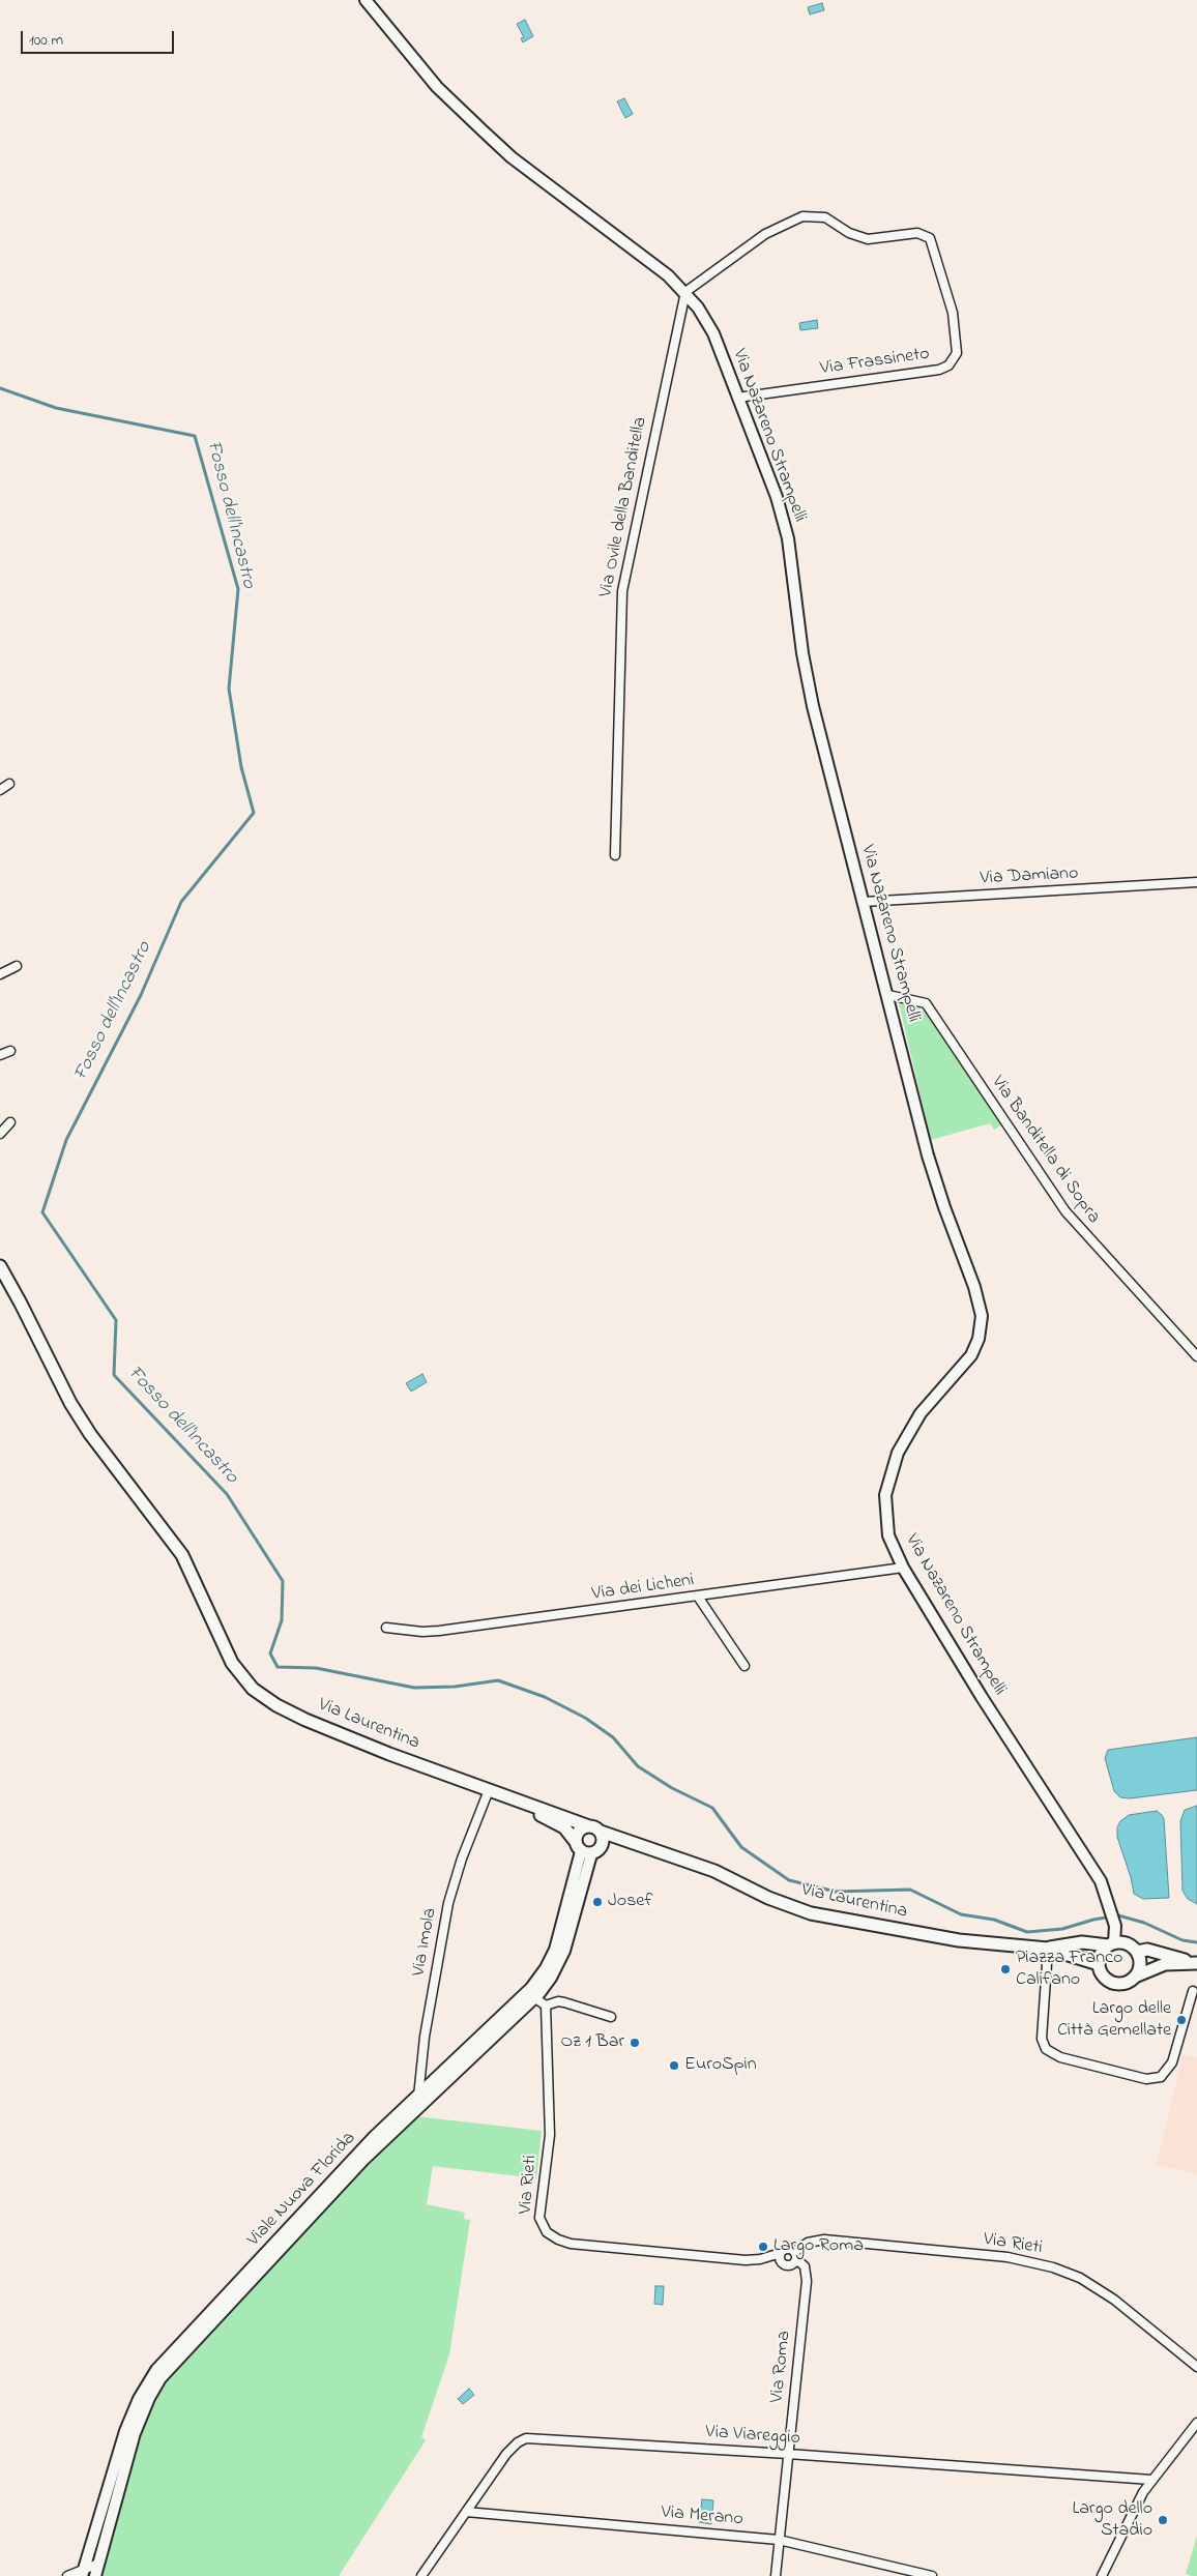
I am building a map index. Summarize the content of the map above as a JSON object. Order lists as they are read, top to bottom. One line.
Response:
{"streets":{"main road":["Via Laurentina"],"street":["Via Frassineto","Via Nazareno Strampelli","Via Ovile della Banditella","Via Damiano","Via Banditella di Sopra","Via dei Licheni","Via Imola","Via Rieti","Viale Nuova Florida","Via Roma","Via Viareggio","Via Merano"]},"crossings":[["Via Frassineto","Via Nazareno Strampelli"],["Via Frassineto","Via Ovile della Banditella"],["Via Nazareno Strampelli","Via Ovile della Banditella"],["Via Nazareno Strampelli","Via Damiano"],["Via Nazareno Strampelli","Via Banditella di Sopra"],["Via Nazareno Strampelli","Via dei Licheni"],["Via Nazareno Strampelli","Via Laurentina"],["Via Laurentina","Via Imola"],["Via Laurentina","Viale Nuova Florida"],["Via Imola","Viale Nuova Florida"],["Via Rieti","Via Roma"],["Via Roma","Via Viareggio"],["Via Roma","Via Merano"],["Via Viareggio","Via Merano"]],"water":["Fosso dell'Incastro"],"places":["Josef","Piazza Franco Califano","Largo delle Città Gemellate","Oz 1 Bar","EuroSpin","Largo Roma","Largo dello Stadio"],"scale_bar":"100 m"}
